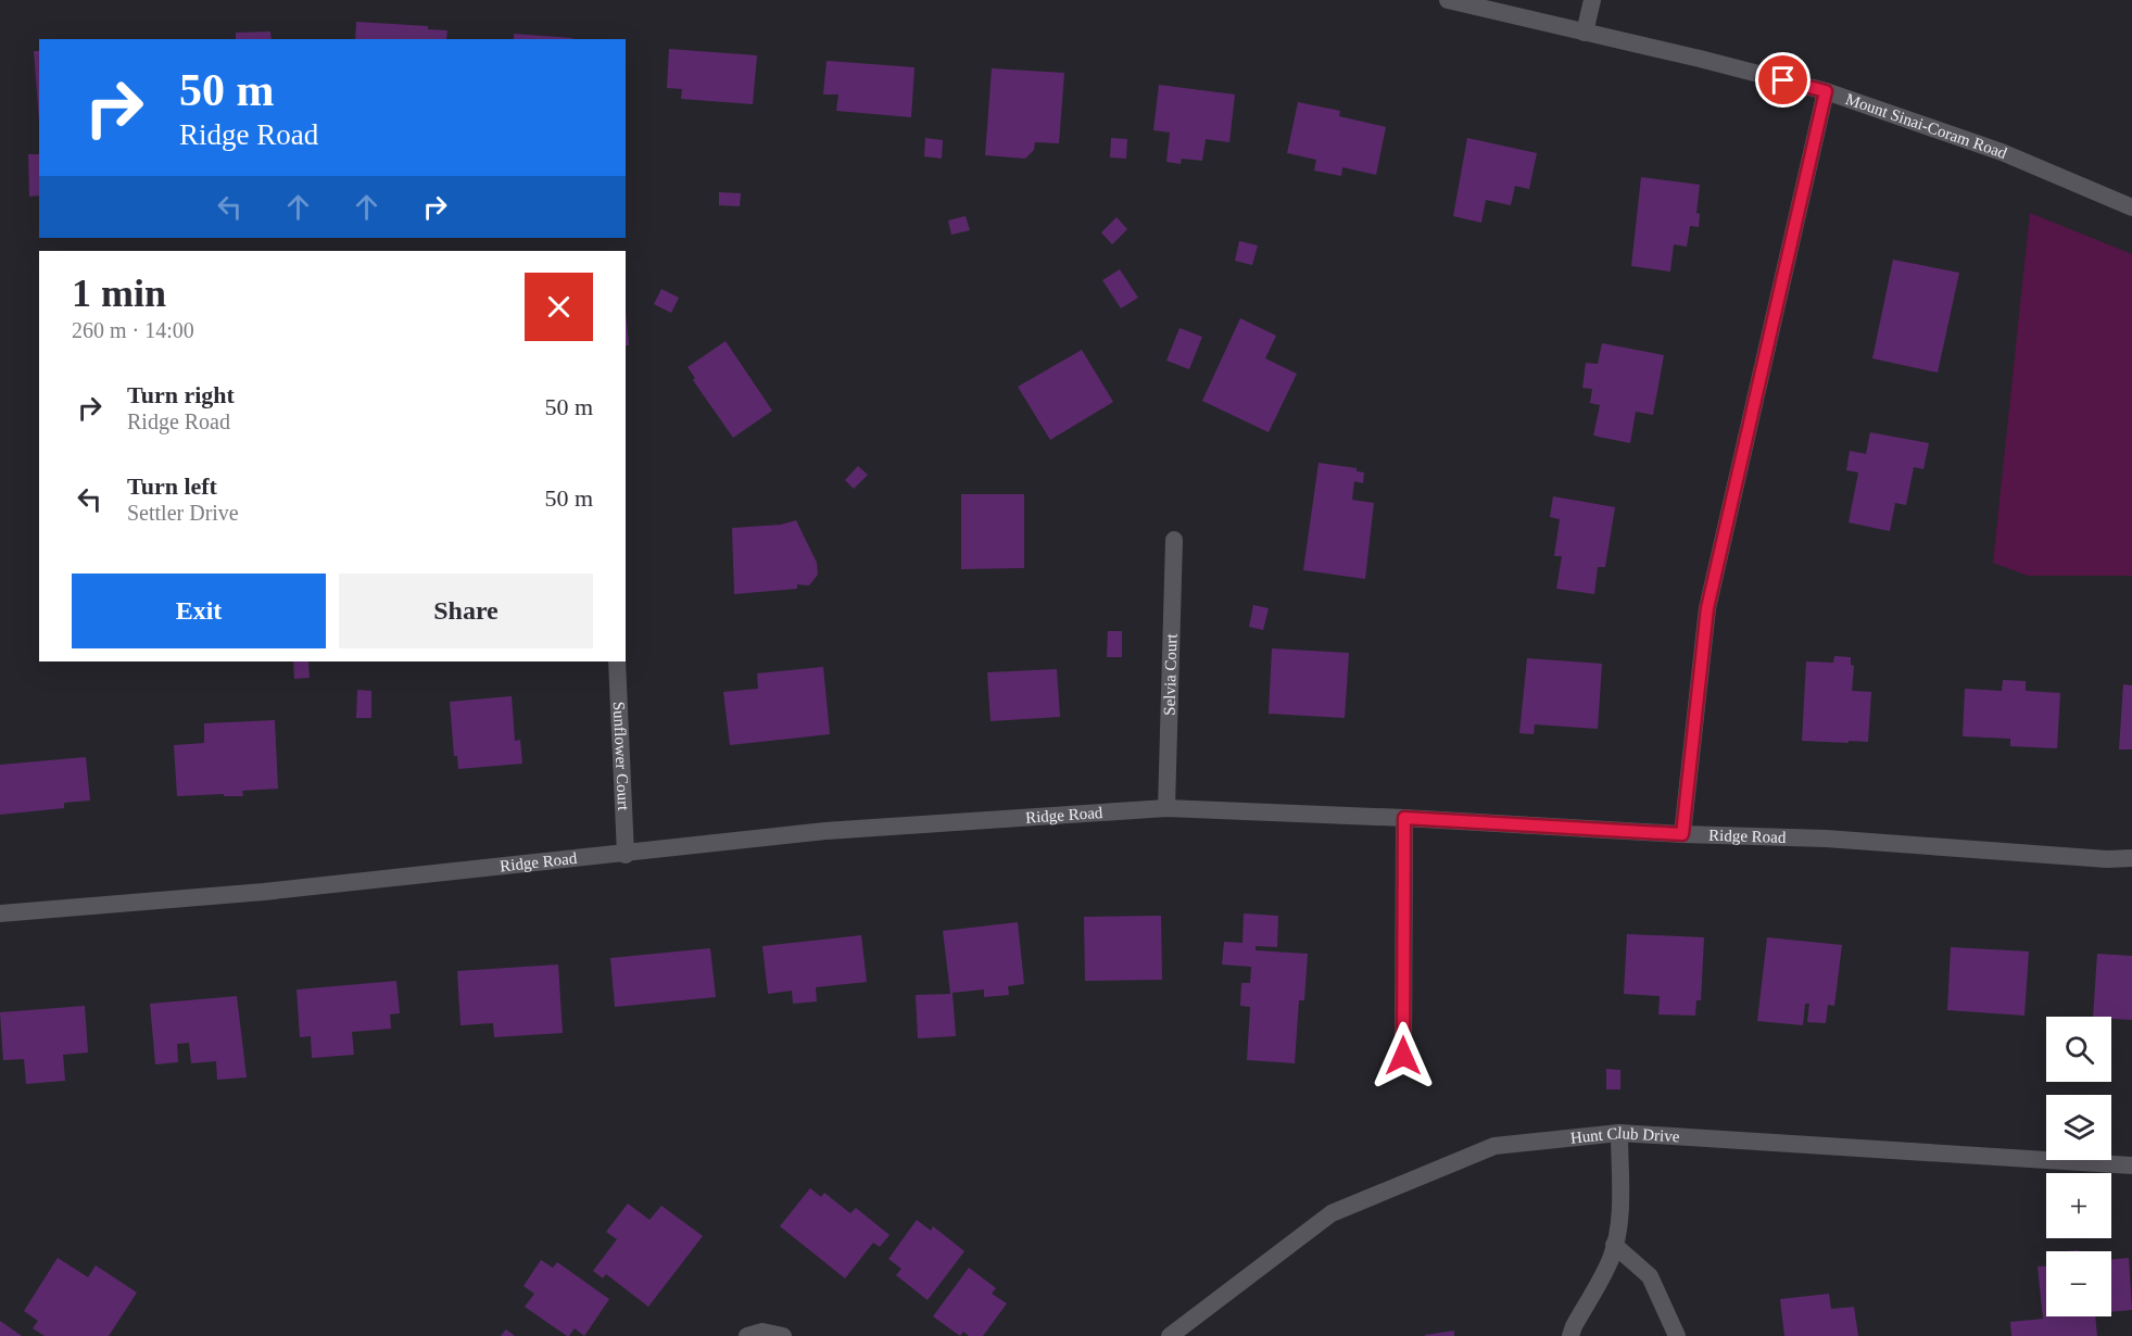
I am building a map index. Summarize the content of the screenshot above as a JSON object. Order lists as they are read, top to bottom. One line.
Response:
{"streets":{"street":["Mount Sinai-Coram Road","Selvia Court","Sunflower Court","Ridge Road","Hunt Club Drive"]},"crossings":[["Selvia Court","Ridge Road"],["Sunflower Court","Ridge Road"]],"page":{"turn":["50 m","Ridge Road"],"heading":["1 min","260 m · 14:00"],"list":[{"name":"Turn right","note":"Ridge Road","value":"50 m"},{"name":"Turn left","note":"Settler Drive","value":"50 m"}],"buttons":["Exit","Share"],"map_buttons":["+","−"]}}
